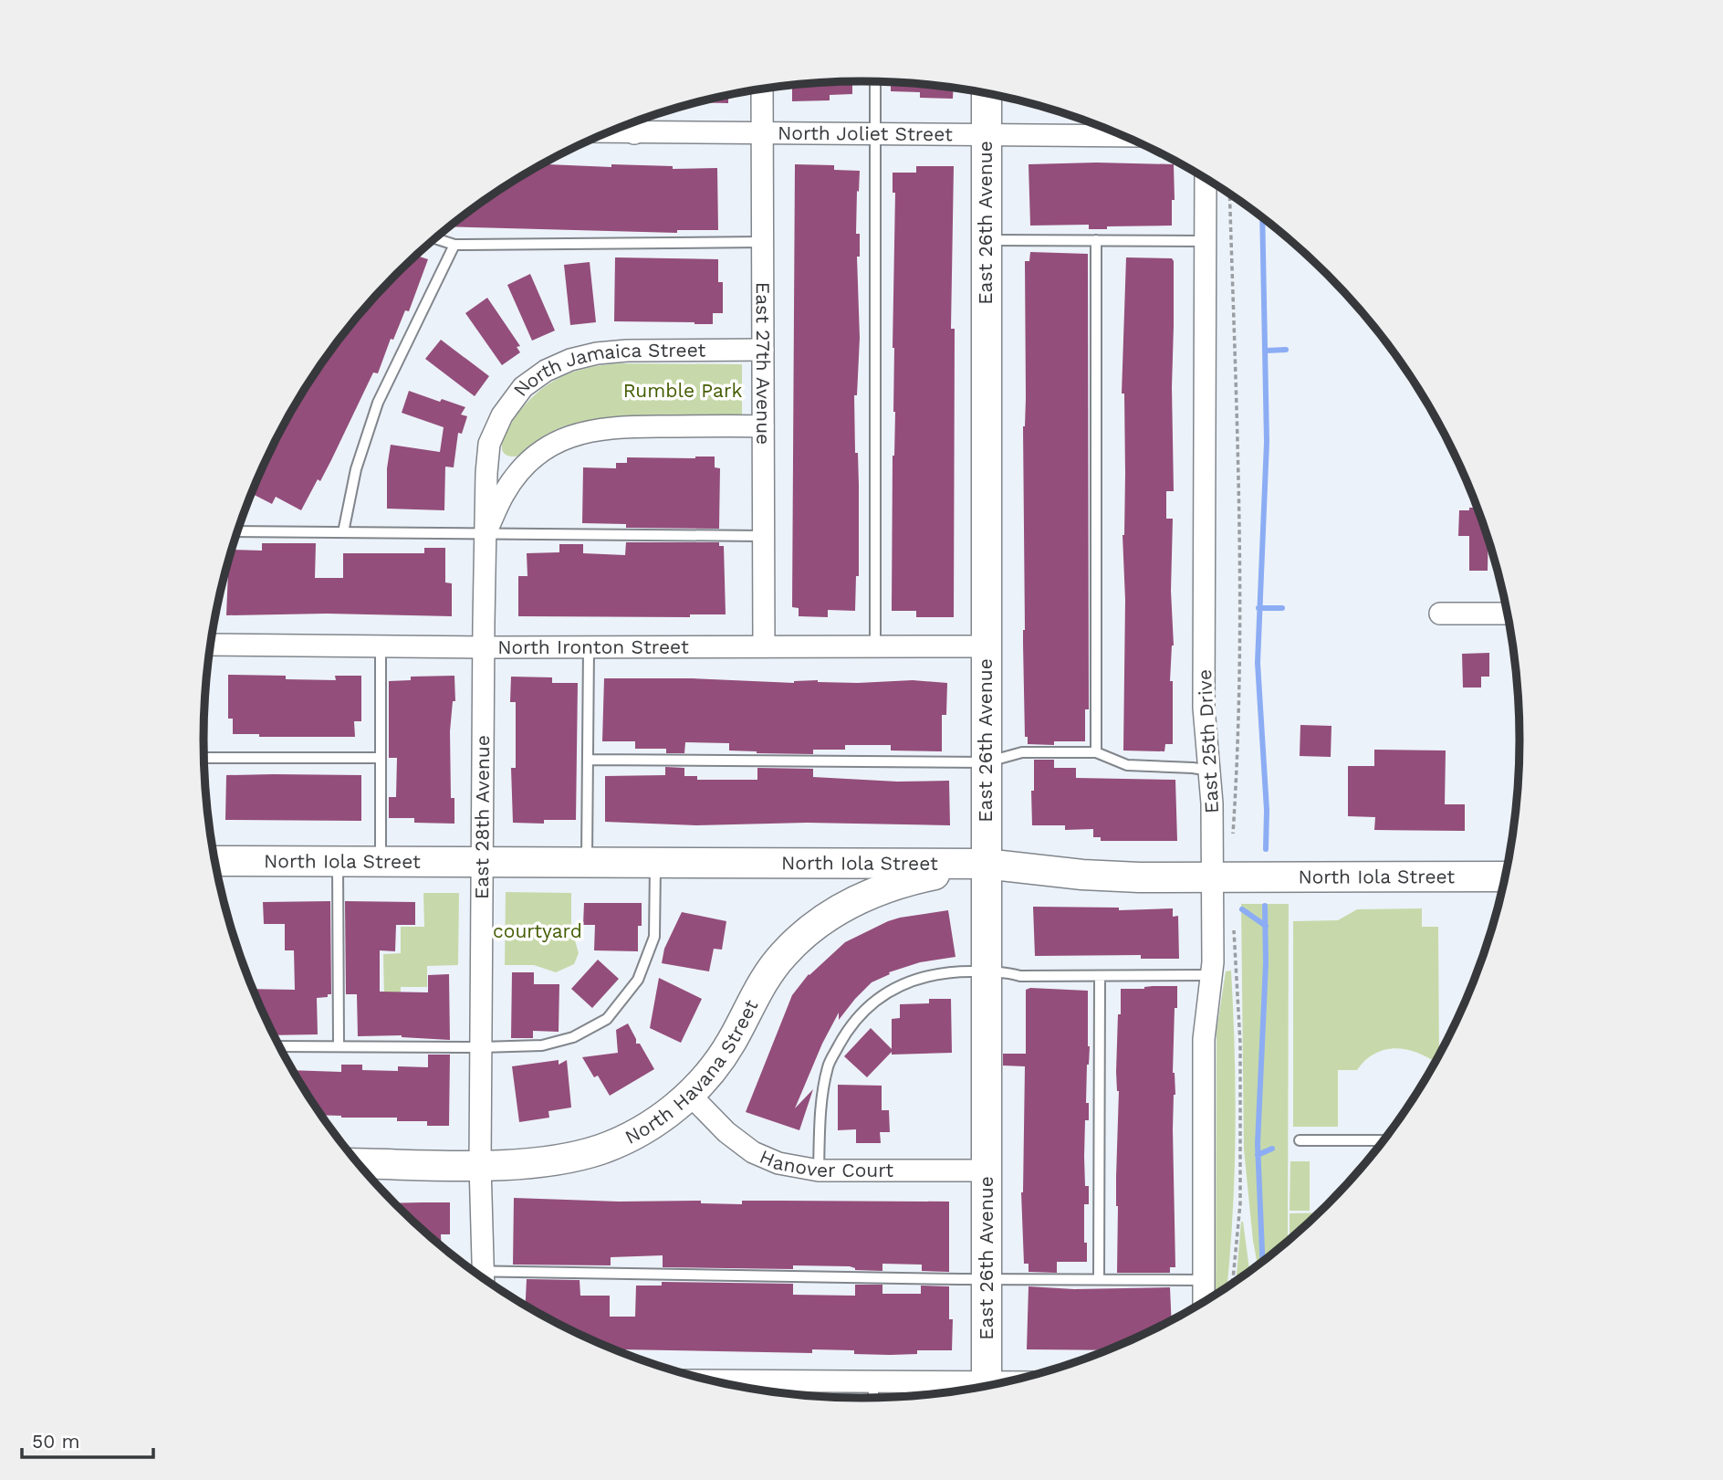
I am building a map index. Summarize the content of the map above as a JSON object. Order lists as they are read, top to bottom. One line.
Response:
{"streets":{"street":["North Joliet Street","East 26th Avenue","East 27th Avenue","North Jamaica Street","North Ironton Street","East 25th Drive","East 28th Avenue","North Iola Street","North Havana Street","Hanover Court"]},"crossings":[["North Joliet Street","East 26th Avenue"],["North Joliet Street","East 27th Avenue"],["East 26th Avenue","North Ironton Street"],["East 26th Avenue","North Iola Street"],["East 26th Avenue","North Havana Street"],["East 26th Avenue","Hanover Court"],["East 27th Avenue","North Jamaica Street"],["East 27th Avenue","North Ironton Street"],["North Jamaica Street","East 28th Avenue"],["North Ironton Street","East 28th Avenue"],["East 25th Drive","North Iola Street"],["East 28th Avenue","North Iola Street"],["East 28th Avenue","North Havana Street"],["North Iola Street","North Havana Street"],["North Havana Street","Hanover Court"]],"parks":["Rumble Park","courtyard"],"scale_bar":"50 m"}
